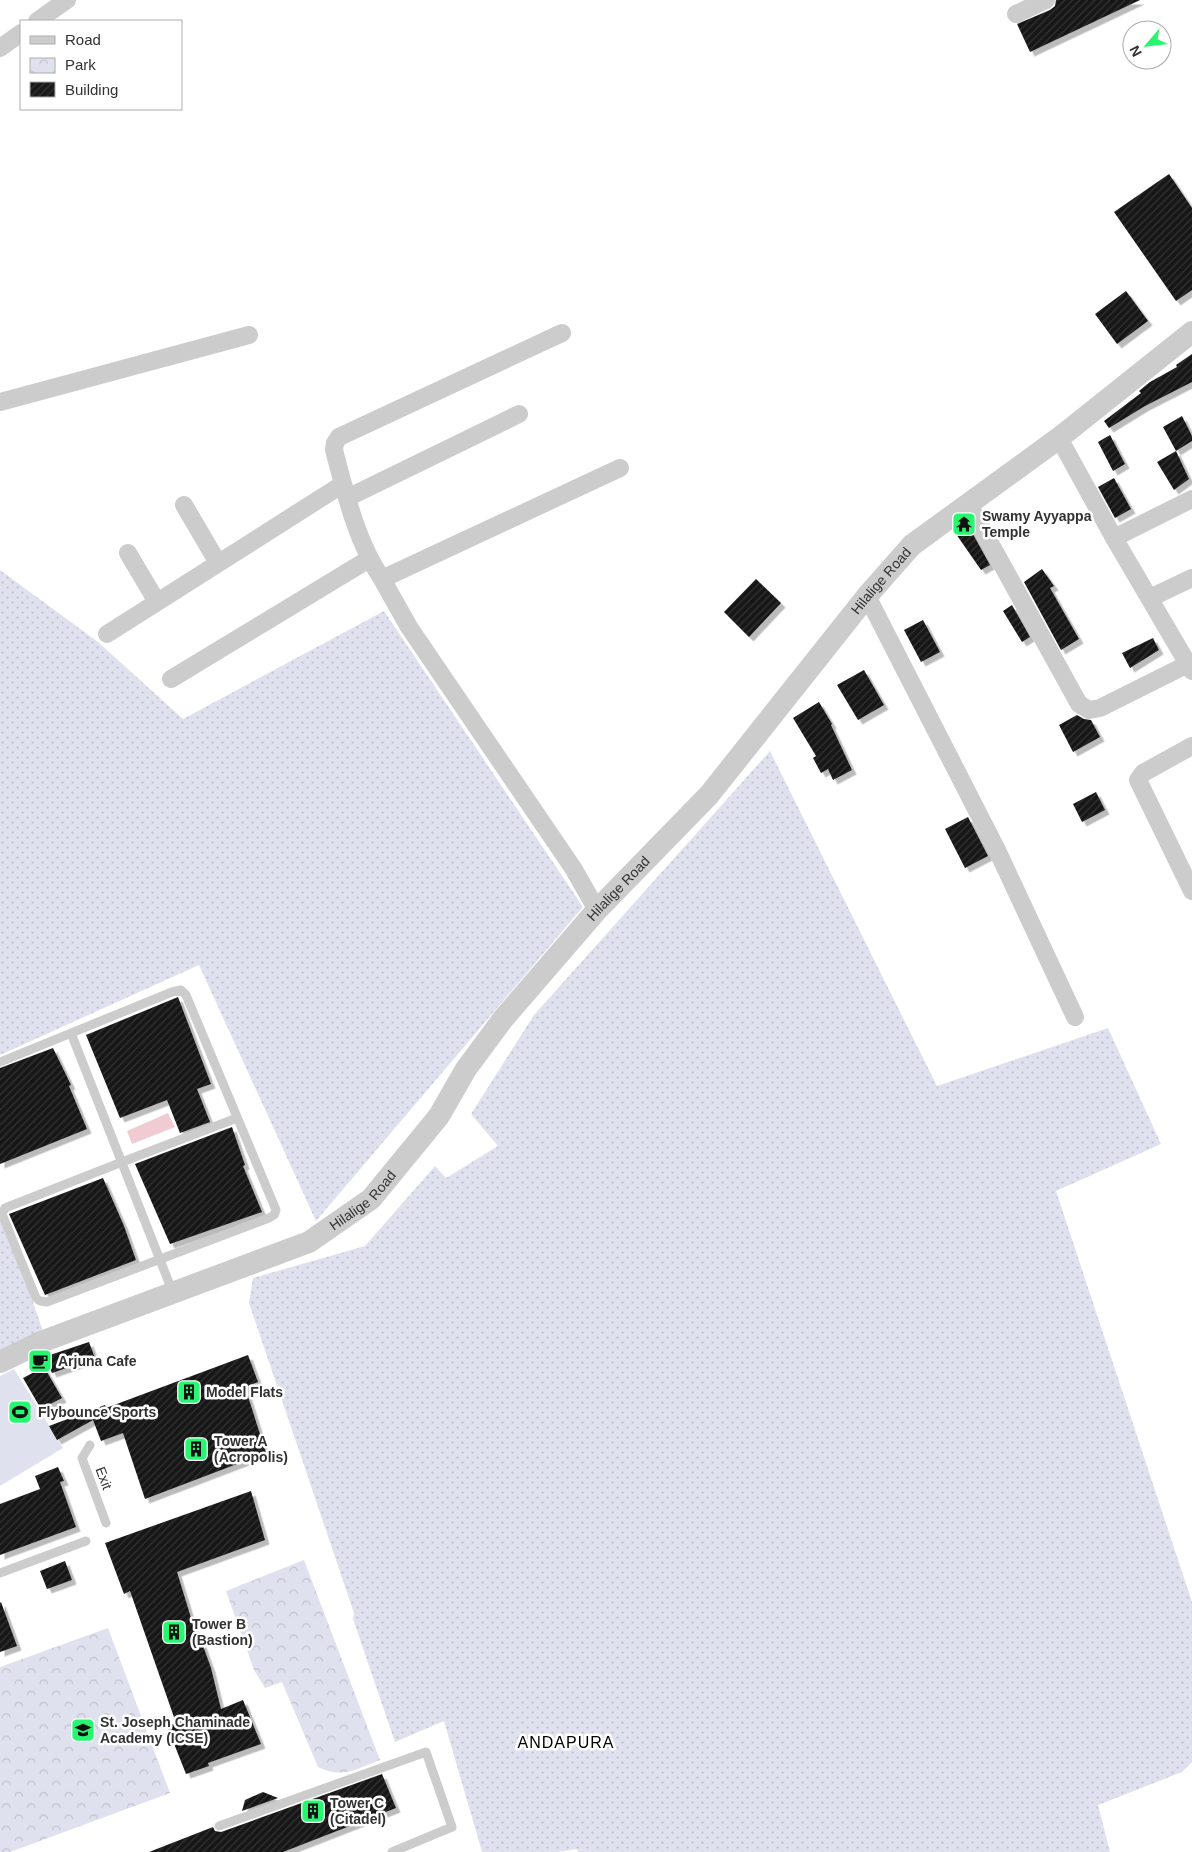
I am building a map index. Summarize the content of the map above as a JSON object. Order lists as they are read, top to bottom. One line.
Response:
{"streets":{"street":["Hilalige Road"],"lane":["Exit"]},"districts":["ANDAPURA"],"places":{"temple":["Swamy Ayyappa Temple"],"cafe":["Arjuna Cafe"],"building":["Model Flats","Tower A (Acropolis)","Tower B (Bastion)","Tower C (Citadel)"],"sports":["Flybounce Sports"],"school or university":["St. Joseph Chaminade Academy (ICSE)"]},"legend":["Road","Park","Building"],"north":"bottom left"}
